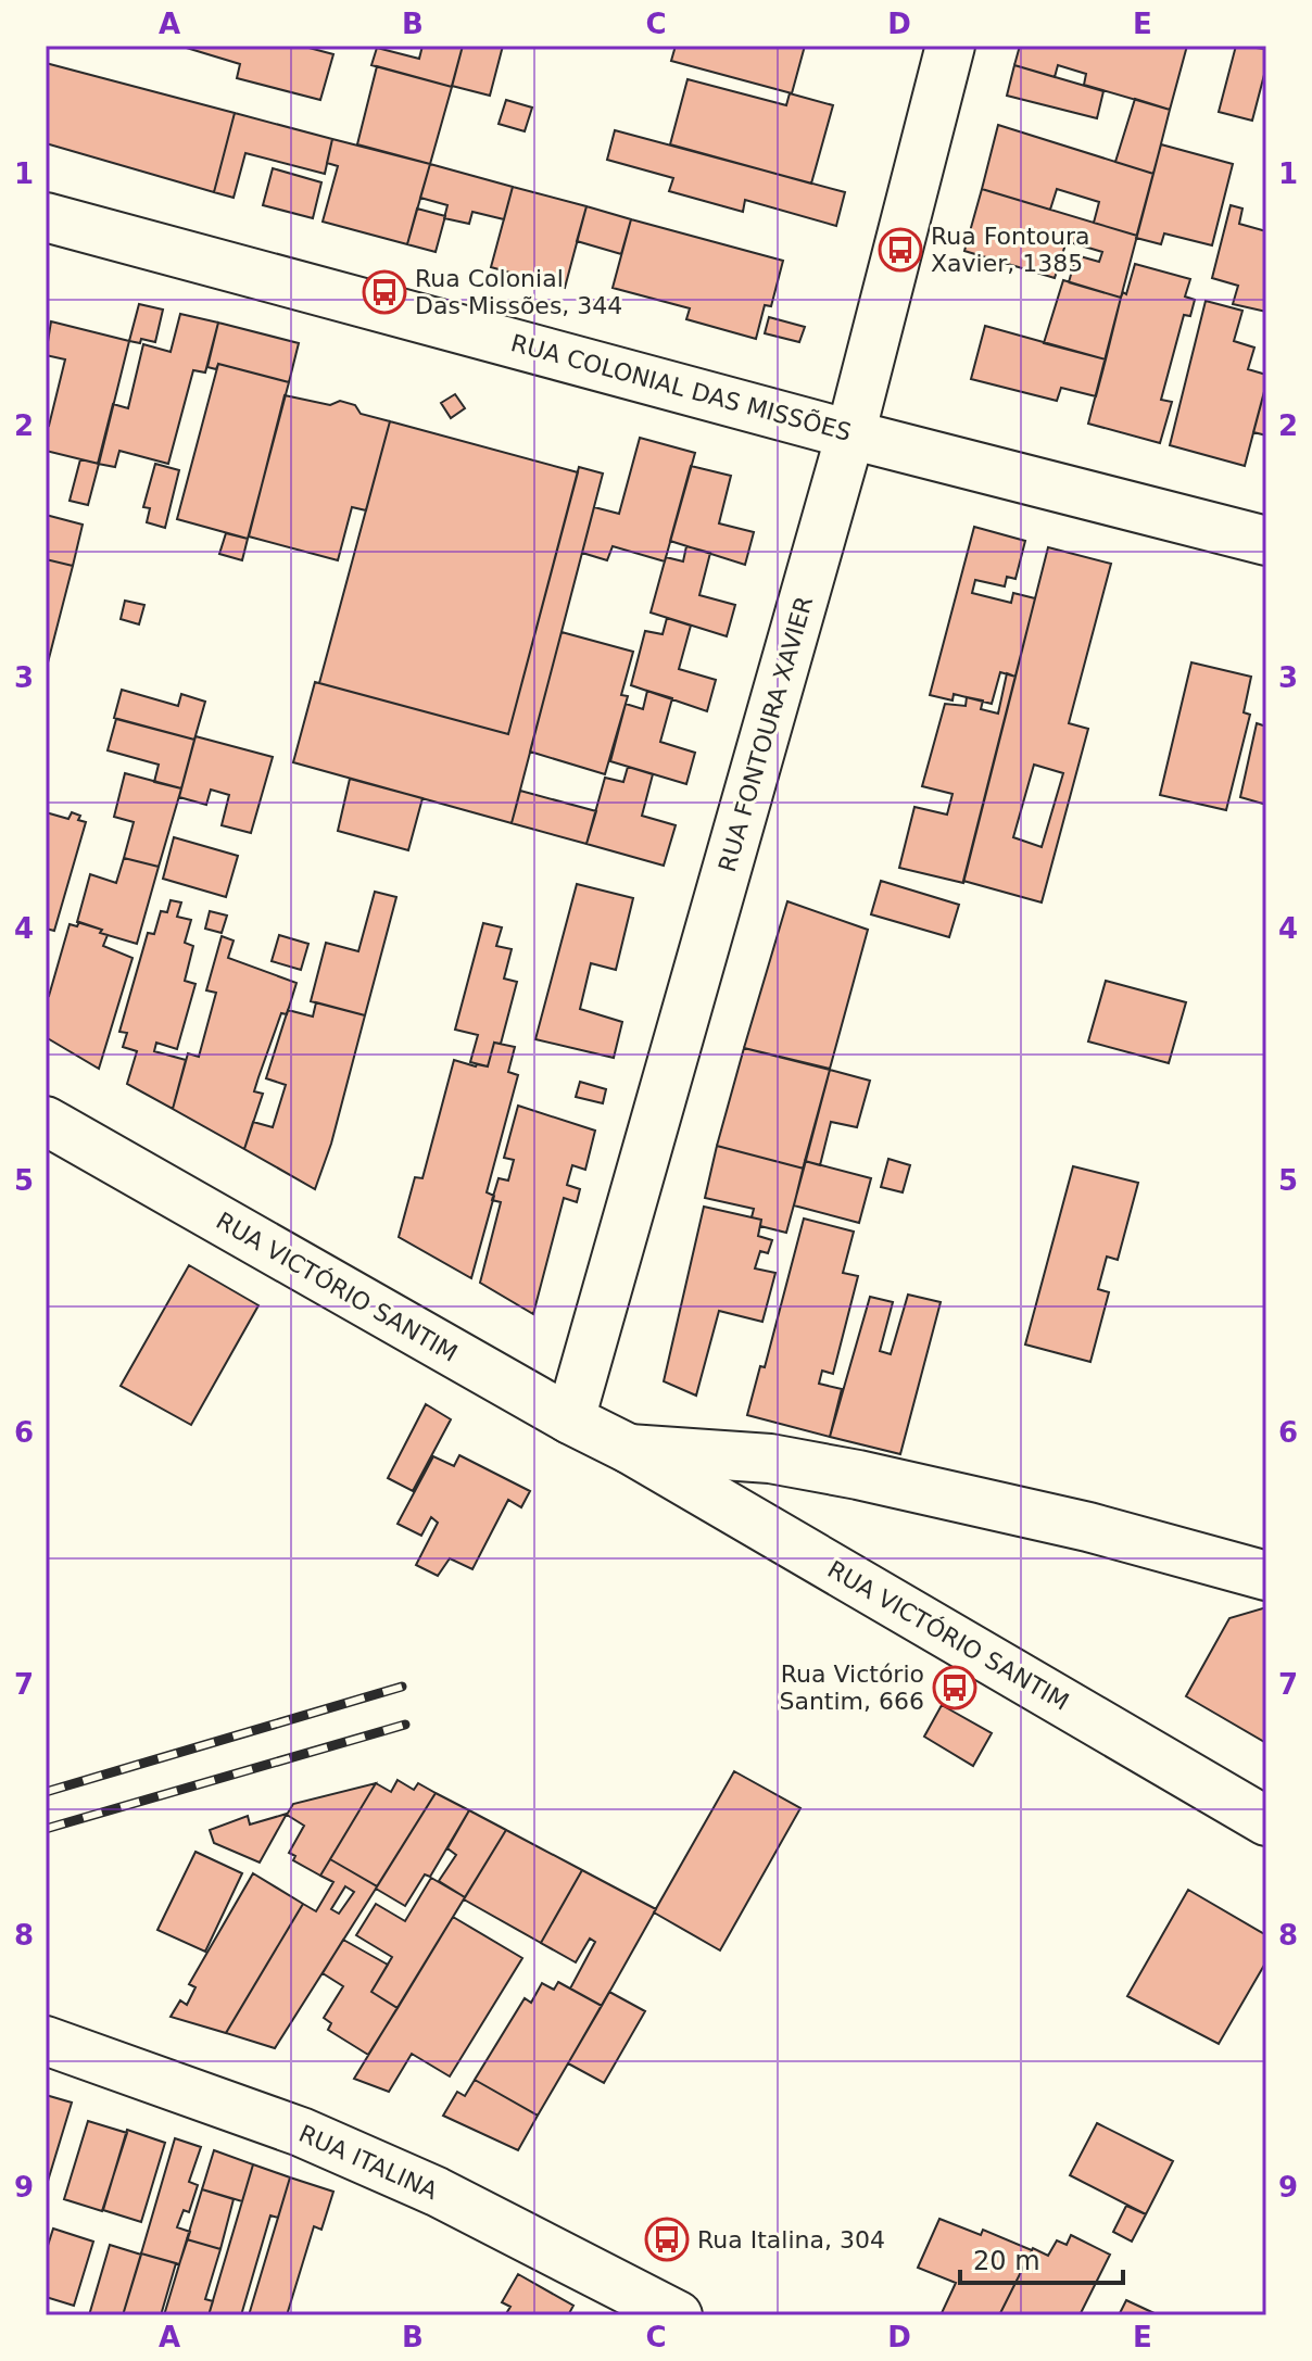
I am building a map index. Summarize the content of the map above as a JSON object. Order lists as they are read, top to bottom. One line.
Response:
{"streets":{"street":["RUA COLONIAL DAS MISSÕES","RUA FONTOURA XAVIER","RUA VICTÓRIO SANTIM","RUA ITALINA"]},"crossings":[["RUA COLONIAL DAS MISSÕES","RUA FONTOURA XAVIER"],["RUA FONTOURA XAVIER","RUA VICTÓRIO SANTIM"]],"places":{"bus stop":["Rua Fontoura Xavier, 1385","Rua Colonial Das Missões, 344","Rua Victório Santim, 666","Rua Italina, 304"]},"scale_bar":"20 m","grid":{"columns":["A","B","C","D","E"],"rows":["1","2","3","4","5","6","7","8","9"]}}
